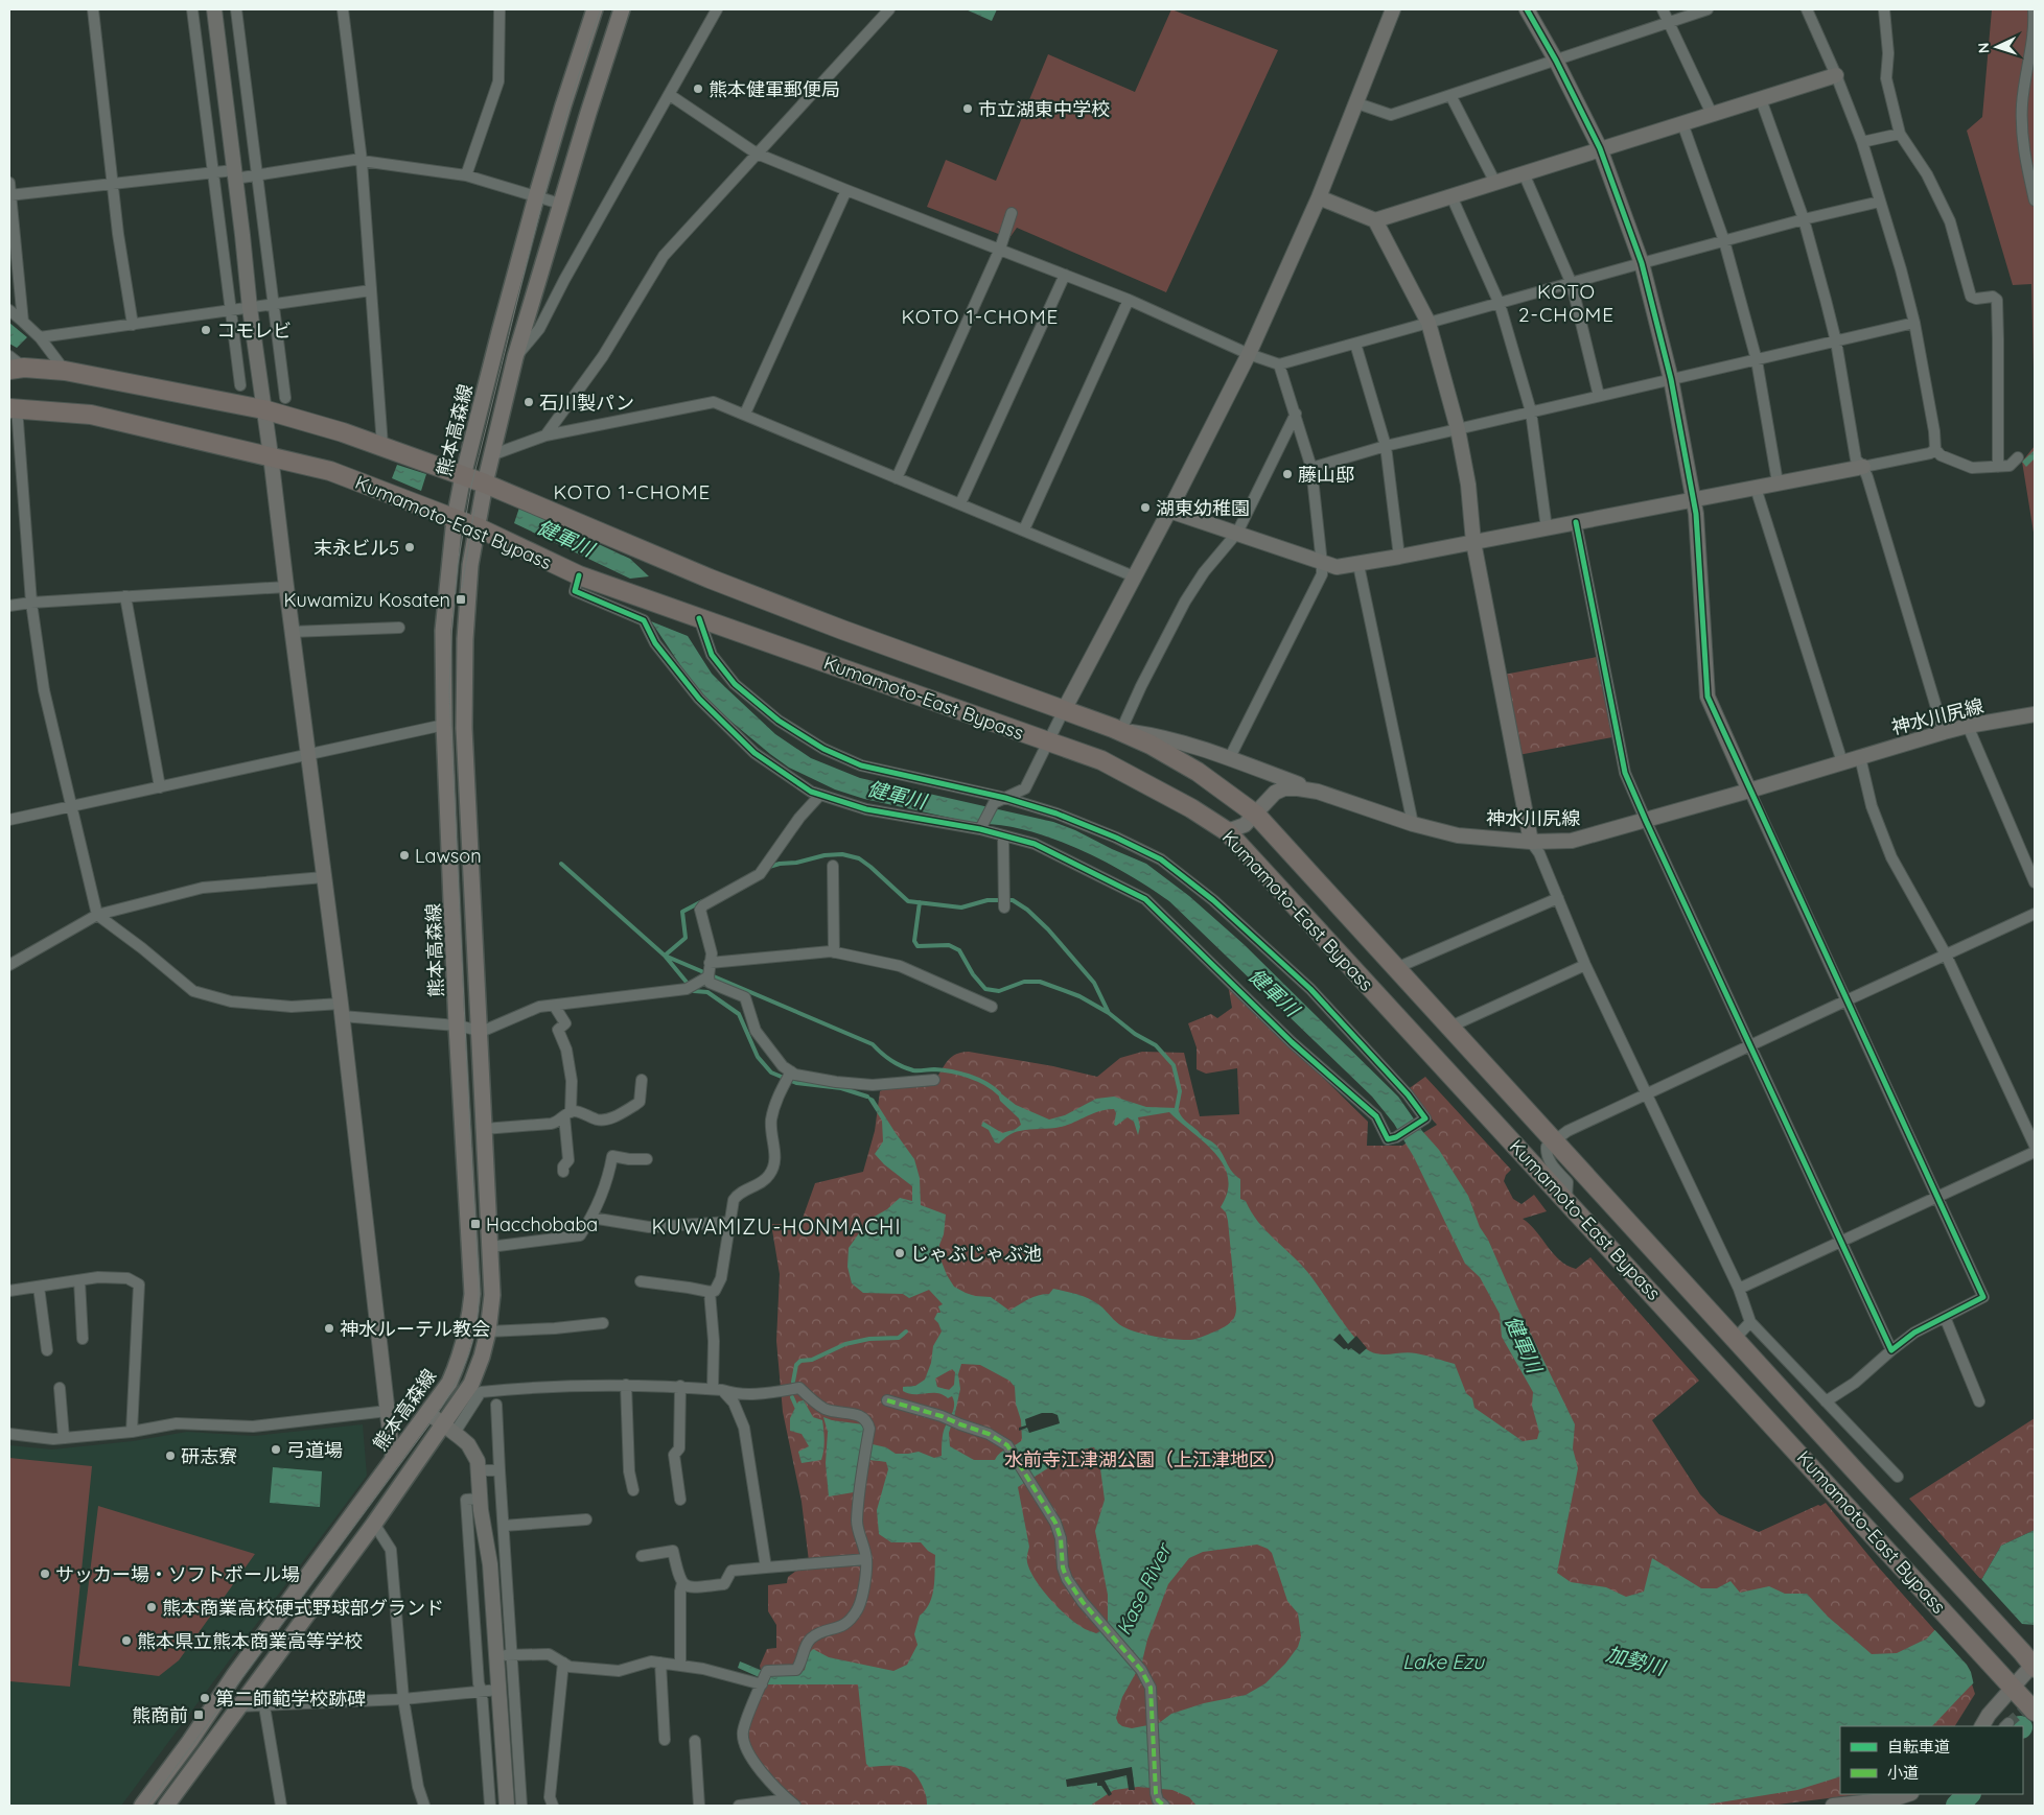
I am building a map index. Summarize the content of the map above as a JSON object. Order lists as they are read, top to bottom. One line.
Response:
{"streets":{"highway":["Kumamoto-East Bypass"],"main road":["熊本高森線"],"street":["神水川尻線"]},"crossings":[["熊本高森線","Kumamoto-East Bypass"],["Kumamoto-East Bypass","神水川尻線"]],"districts":["KOTO 2-CHOME","KOTO 1-CHOME","KOTO 1-CHOME","KUWAMIZU-HONMACHI"],"water":["健軍川","Kase River","加勢川","Lake Ezu"],"parks":["水前寺江津湖公園（上江津地区）"],"places":{"other":["熊本健軍郵便局","市立湖東中学校","コモレビ","石川製パン","藤山邸","湖東幼稚園","末永ビル5","Lawson","じゃぶじゃぶ池","神水ルーテル教会","弓道場","研志寮","サッカー場・ソフトボール場","熊本商業高校硬式野球部グランド","熊本県立熊本商業高等学校","第二師範学校跡碑"],"transit":["Kuwamizu Kosaten","Hacchobaba","熊商前"]},"legend":["自転車道","小道"],"north":"left"}
